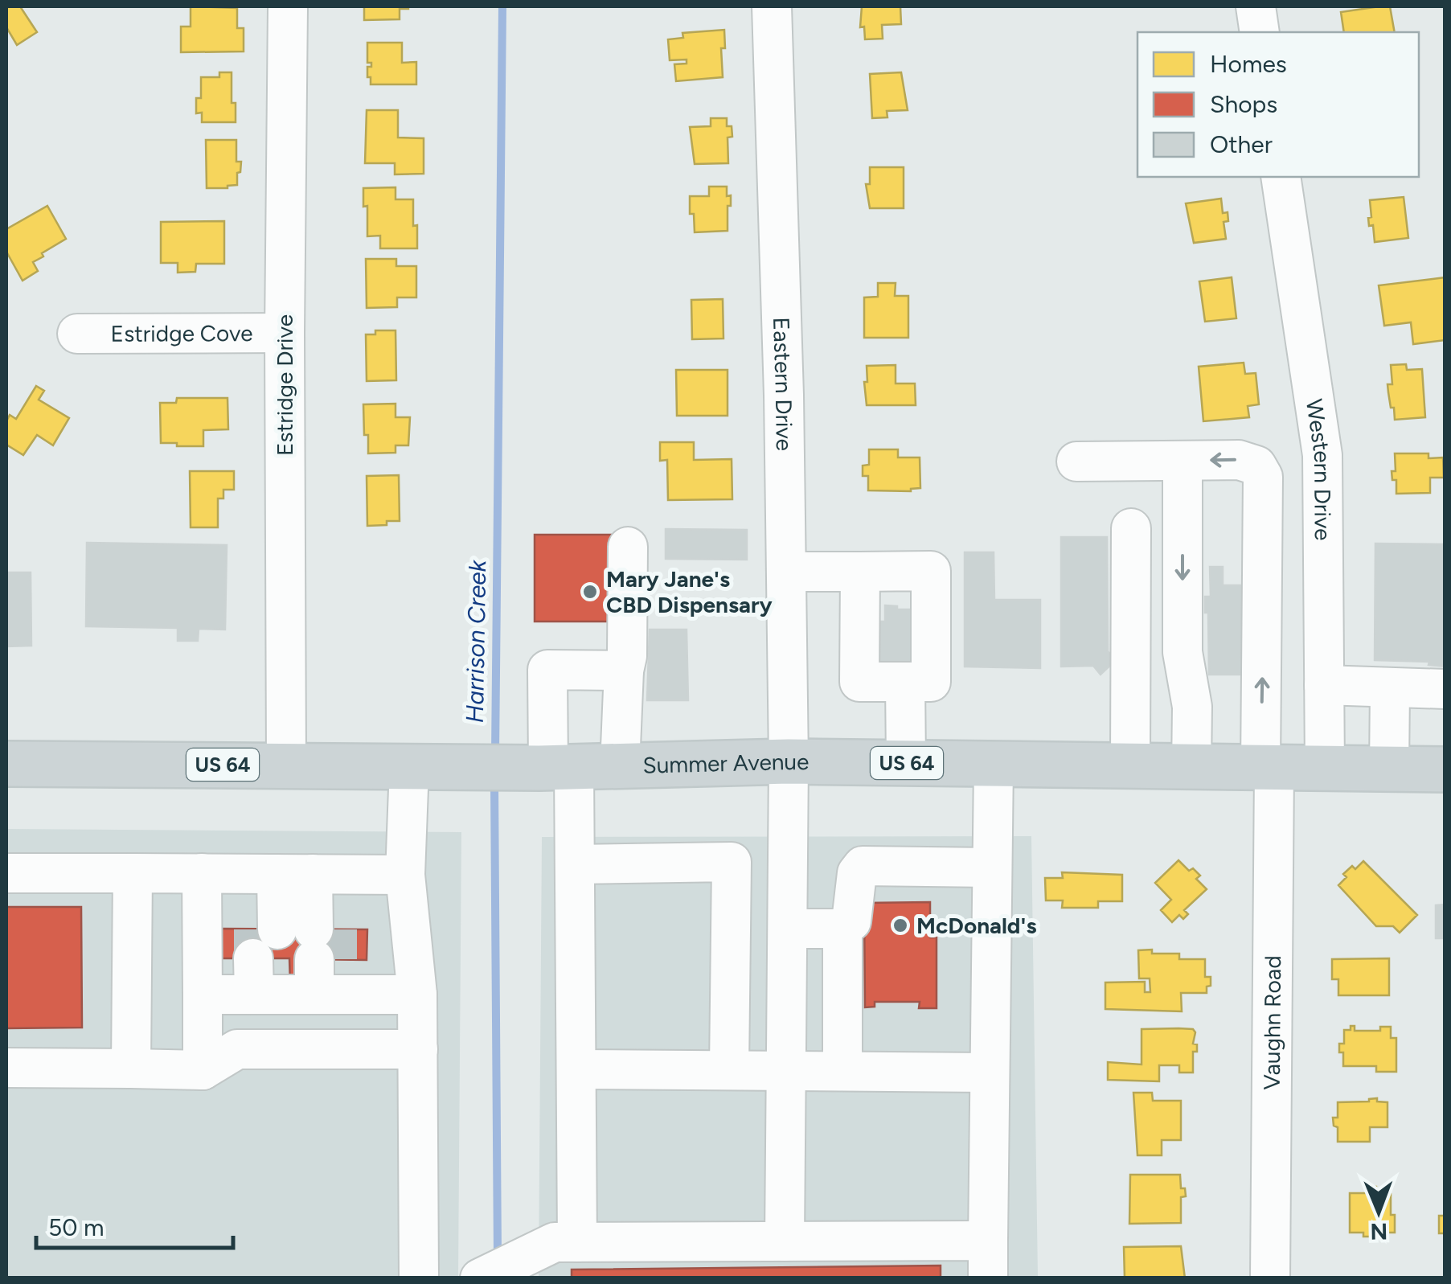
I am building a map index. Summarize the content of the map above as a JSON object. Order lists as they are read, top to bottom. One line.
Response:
{"streets":{"main road":["US 64","Summer Avenue"],"street":["Estridge Cove","Eastern Drive","Estridge Drive","Western Drive","Vaughn Road"]},"crossings":[["Estridge Cove","Estridge Drive"],["Eastern Drive","Summer Avenue"],["Estridge Drive","Summer Avenue"],["Western Drive","Summer Avenue"],["Summer Avenue","Vaughn Road"]],"water":["Harrison Creek"],"places":["Mary Jane's CBD Dispensary","McDonald's"],"legend":["Homes","Shops","Other"],"scale_bar":"50 m","north":"bottom"}
